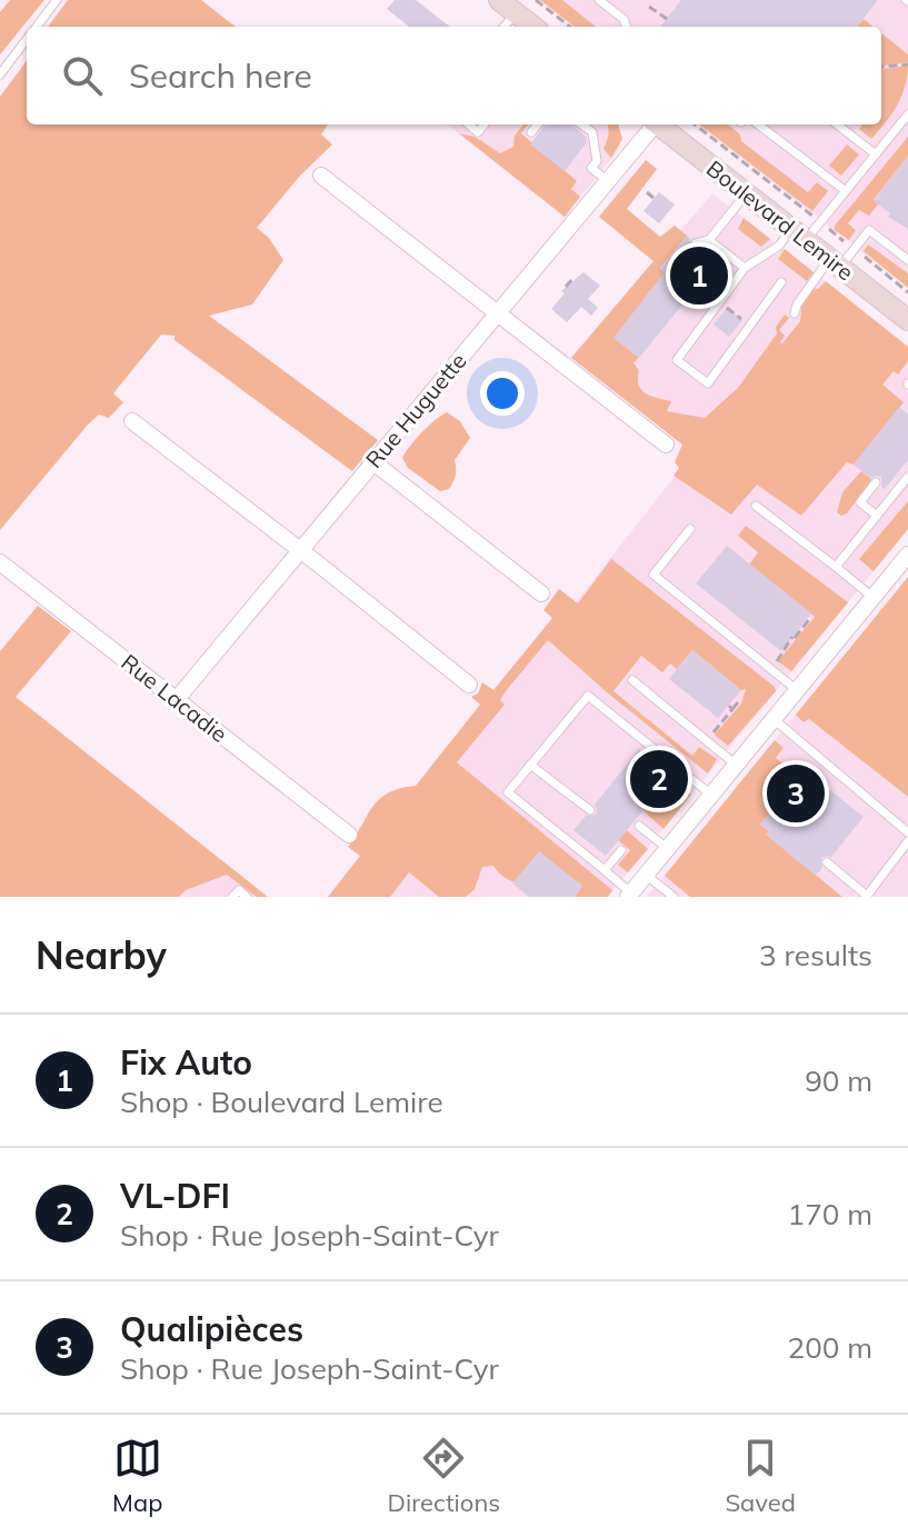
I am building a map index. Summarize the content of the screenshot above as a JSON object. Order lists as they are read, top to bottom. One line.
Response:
{"streets":{"main road":["Boulevard Lemire"],"street":["Rue Huguette","Rue Lacadie"]},"crossings":[["Rue Huguette","Rue Lacadie"]],"page":{"search":"Search here","pins":["1","2","3"],"heading":["Nearby","3 results"],"list":[{"mark":"1","name":"Fix Auto","note":"Shop · Boulevard Lemire","value":"90 m"},{"mark":"2","name":"VL-DFI","note":"Shop · Rue Joseph-Saint-Cyr","value":"170 m"},{"mark":"3","name":"Qualipièces","note":"Shop · Rue Joseph-Saint-Cyr","value":"200 m"}],"nav":["Map","Directions","Saved"]}}
